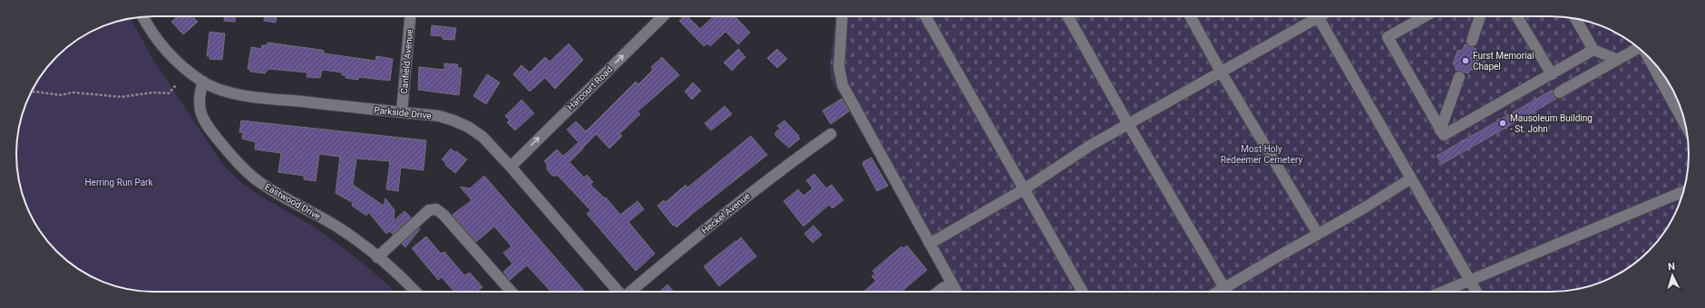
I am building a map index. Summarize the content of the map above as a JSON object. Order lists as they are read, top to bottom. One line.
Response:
{"streets":{"street":["Canfield Avenue","Harcourt Road","Parkside Drive","Eastwood Drive","Heckel Avenue"]},"crossings":[["Canfield Avenue","Parkside Drive"],["Harcourt Road","Parkside Drive"],["Parkside Drive","Eastwood Drive"]],"one_way":["Harcourt Road"],"parks":["Most Holy Redeemer Cemetery","Herring Run Park"],"places":["Furst Memorial Chapel","Mausoleum Building - St. John"],"north":"top"}
